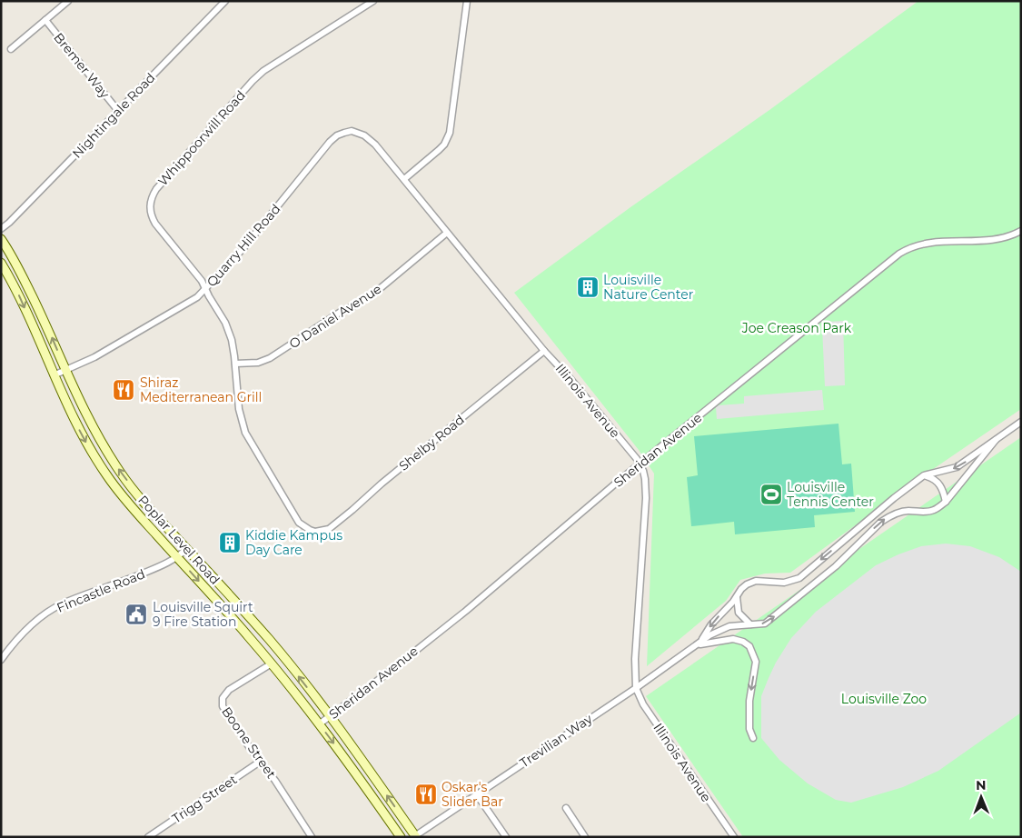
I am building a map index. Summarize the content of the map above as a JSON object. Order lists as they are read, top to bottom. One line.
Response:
{"streets":{"main road":["Poplar Level Road"],"street":["Bremer Way","Nightingale Road","Whippoorwill Road","Quarry Hill Road","O Daniel Avenue","Illinois Avenue","Shelby Road","Sheridan Avenue","Fincastle Road","Trevilian Way","Boone Street","Trigg Street"]},"crossings":[["Bremer Way","Nightingale Road"],["Whippoorwill Road","Quarry Hill Road"],["Whippoorwill Road","O Daniel Avenue"],["Whippoorwill Road","Shelby Road"],["Quarry Hill Road","Illinois Avenue"],["Quarry Hill Road","Poplar Level Road"],["O Daniel Avenue","Illinois Avenue"],["Illinois Avenue","Shelby Road"],["Illinois Avenue","Sheridan Avenue"],["Illinois Avenue","Trevilian Way"],["Sheridan Avenue","Poplar Level Road"],["Poplar Level Road","Fincastle Road"],["Poplar Level Road","Trevilian Way"],["Poplar Level Road","Boone Street"],["Boone Street","Trigg Street"]],"parks":["Joe Creason Park","Louisville Zoo"],"places":{"building":["Louisville Nature Center","Kiddie Kampus Day Care"],"restaurant":["Shiraz Mediterranean Grill","Oskar's Slider Bar"],"sports":["Louisville Tennis Center"],"public building":["Louisville Squirt 9 Fire Station"]},"north":"top"}
